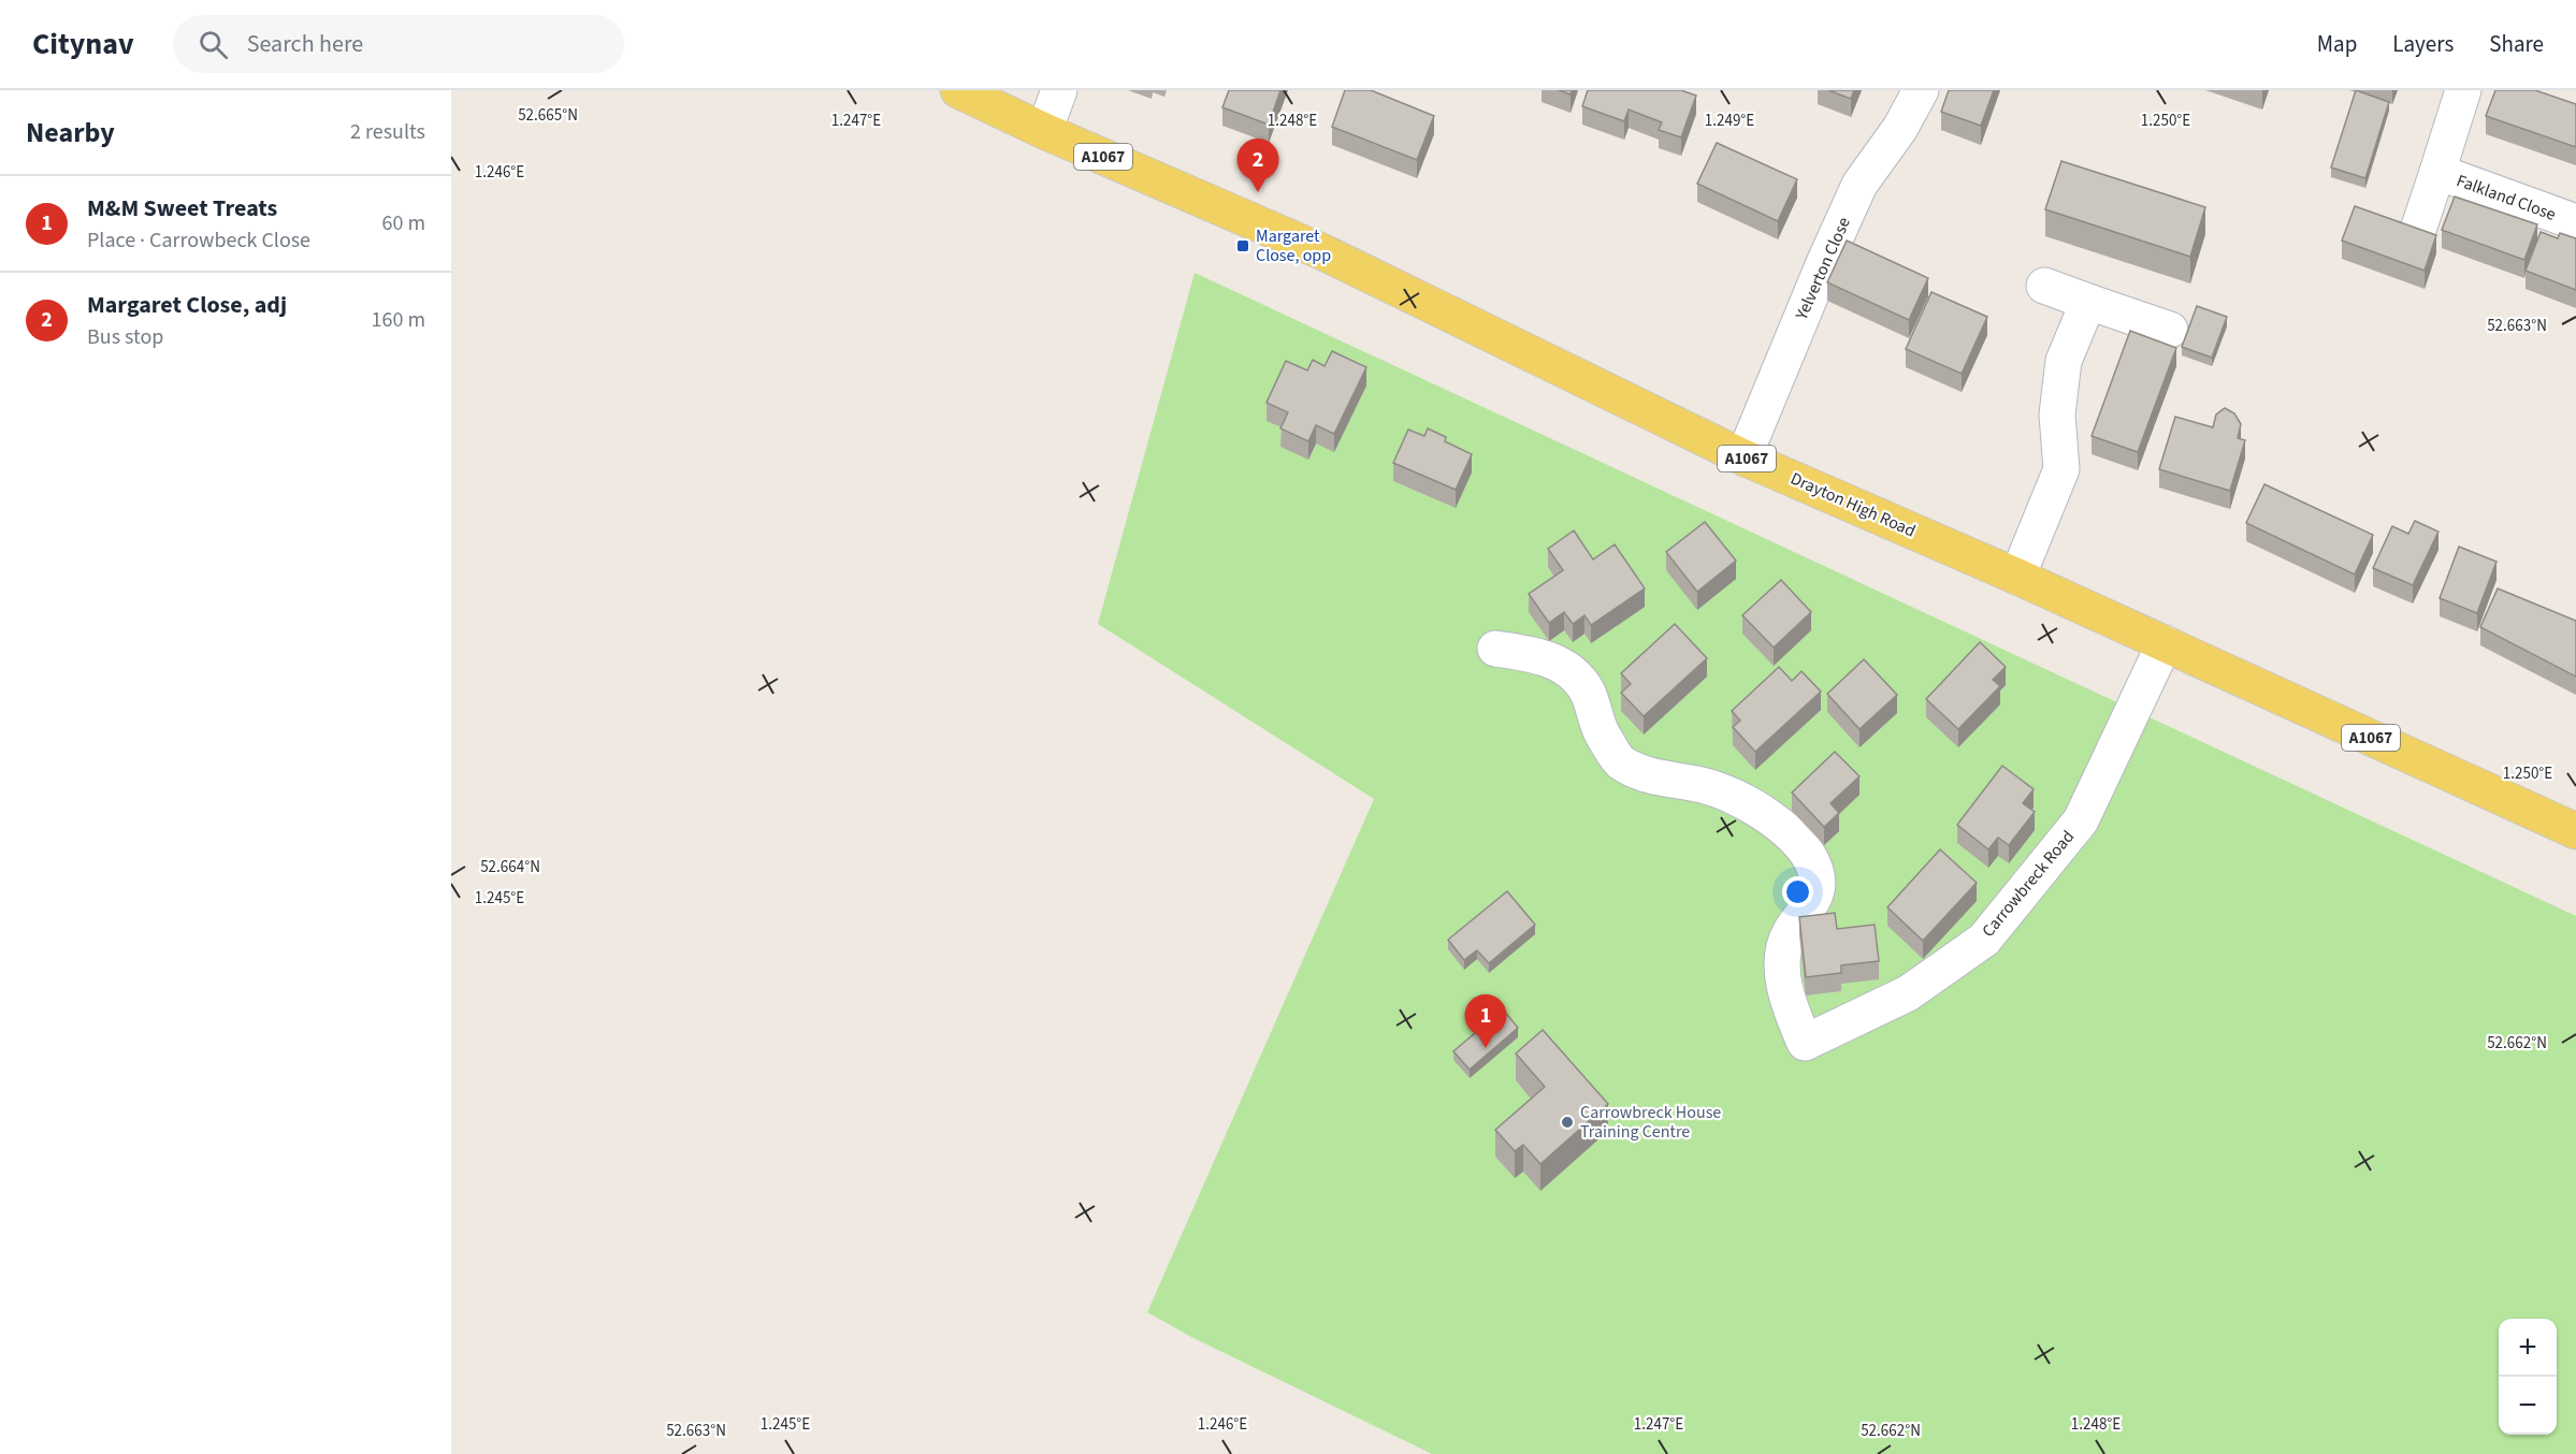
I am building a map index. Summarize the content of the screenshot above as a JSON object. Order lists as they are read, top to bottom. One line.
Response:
{"streets":{"main road":["A1067","Drayton High Road"],"street":["Falkland Close","Yelverton Close","Carrowbreck Road"]},"crossings":[["Yelverton Close","Drayton High Road"],["Drayton High Road","Carrowbreck Road"]],"places":{"transit":["Margaret Close, opp"],"other":["Carrowbreck House Training Centre"]},"page":{"header":"Citynav","search":"Search here","nav":["Map","Layers","Share"],"heading":["Nearby","2 results"],"pins":["2","1"],"list":[{"mark":"1","name":"M&M Sweet Treats","note":"Place · Carrowbeck Close","value":"60 m"},{"mark":"2","name":"Margaret Close, adj","note":"Bus stop","value":"160 m"}],"map_buttons":["+","−"]},"coordinates":["52.665°N","1.247°E","1.248°E","1.249°E","1.250°E","1.246°E","52.663°N","52.664°N","1.245°E","52.662°N"]}
